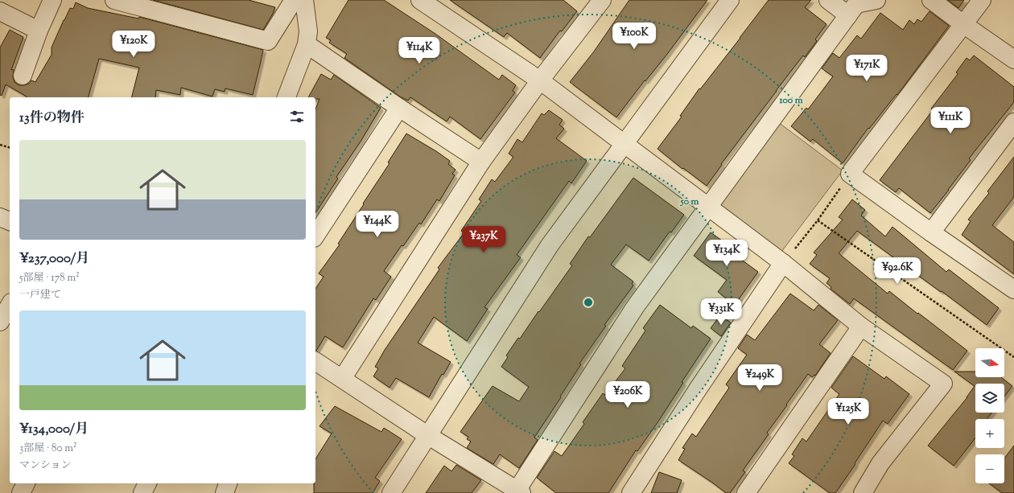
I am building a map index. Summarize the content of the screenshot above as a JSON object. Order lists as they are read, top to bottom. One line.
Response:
{"north":"right","page":{"price":["¥100K","¥120K","¥114K","¥171K","¥111K","¥144K","¥237K","¥134K","¥92.6K","¥331K","¥249K","¥206K","¥125K"],"heading":"13件の物件","list":[{"name":"¥237,000/月","note":"5部屋 · 178 m² · 一戸建て"},{"name":"¥134,000/月","note":"3部屋 · 80 m² · マンション"}],"map_buttons":["+","−"]},"rings":["100 m","50 m"]}
